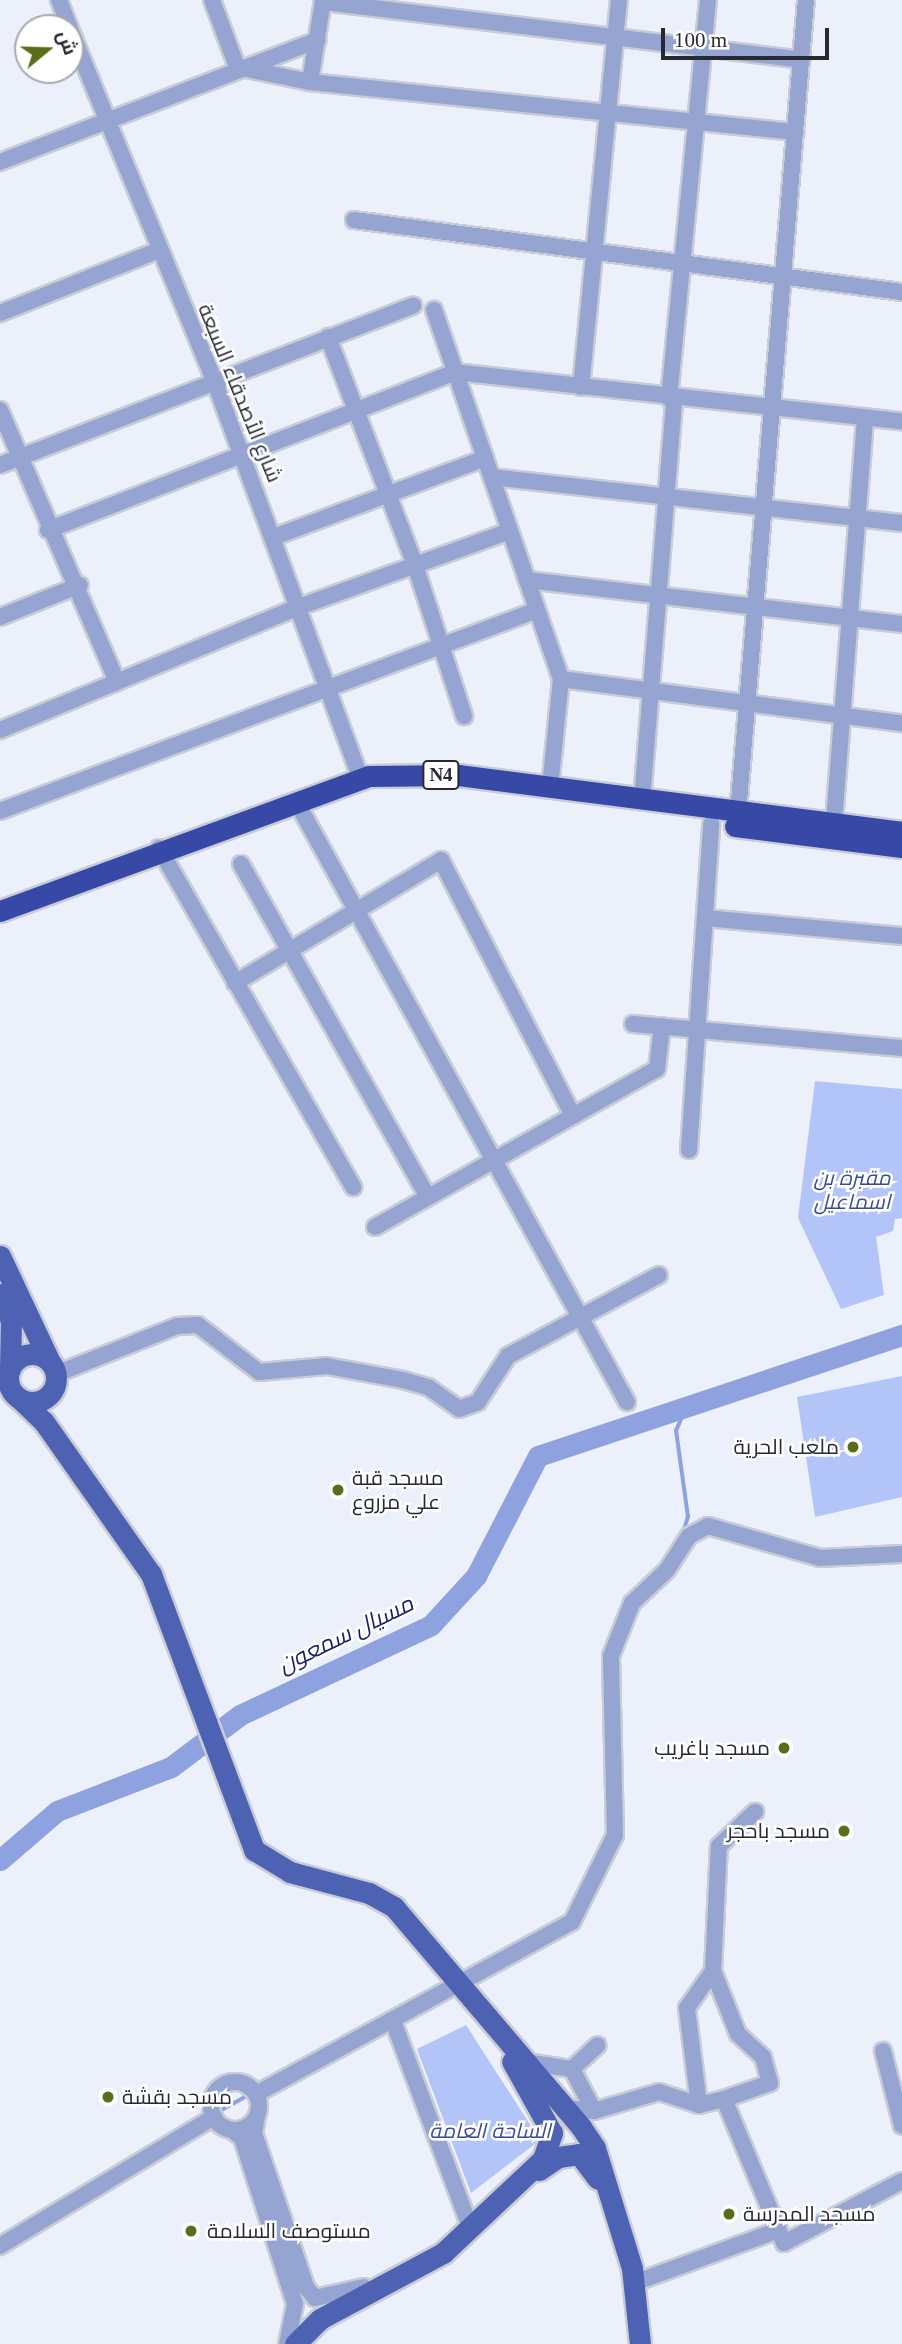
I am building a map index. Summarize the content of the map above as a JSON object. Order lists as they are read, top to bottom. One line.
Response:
{"streets":{"highway":["N4"],"street":["شارع الأصدقاء السبعة"]},"crossings":[["شارع الأصدقاء السبعة","N4"]],"water":["مسيال سمعون"],"parks":["مقبرة بن اسماعيل","الساحة العامة"],"places":["ملعب الحرية","مسجد قبة علي مزروع","مسجد باغريب","مسجد باحجر","مسجد بقشة","مسجد المدرسة","مستوصف السلامة"],"scale_bar":"100 m","north":"right"}
